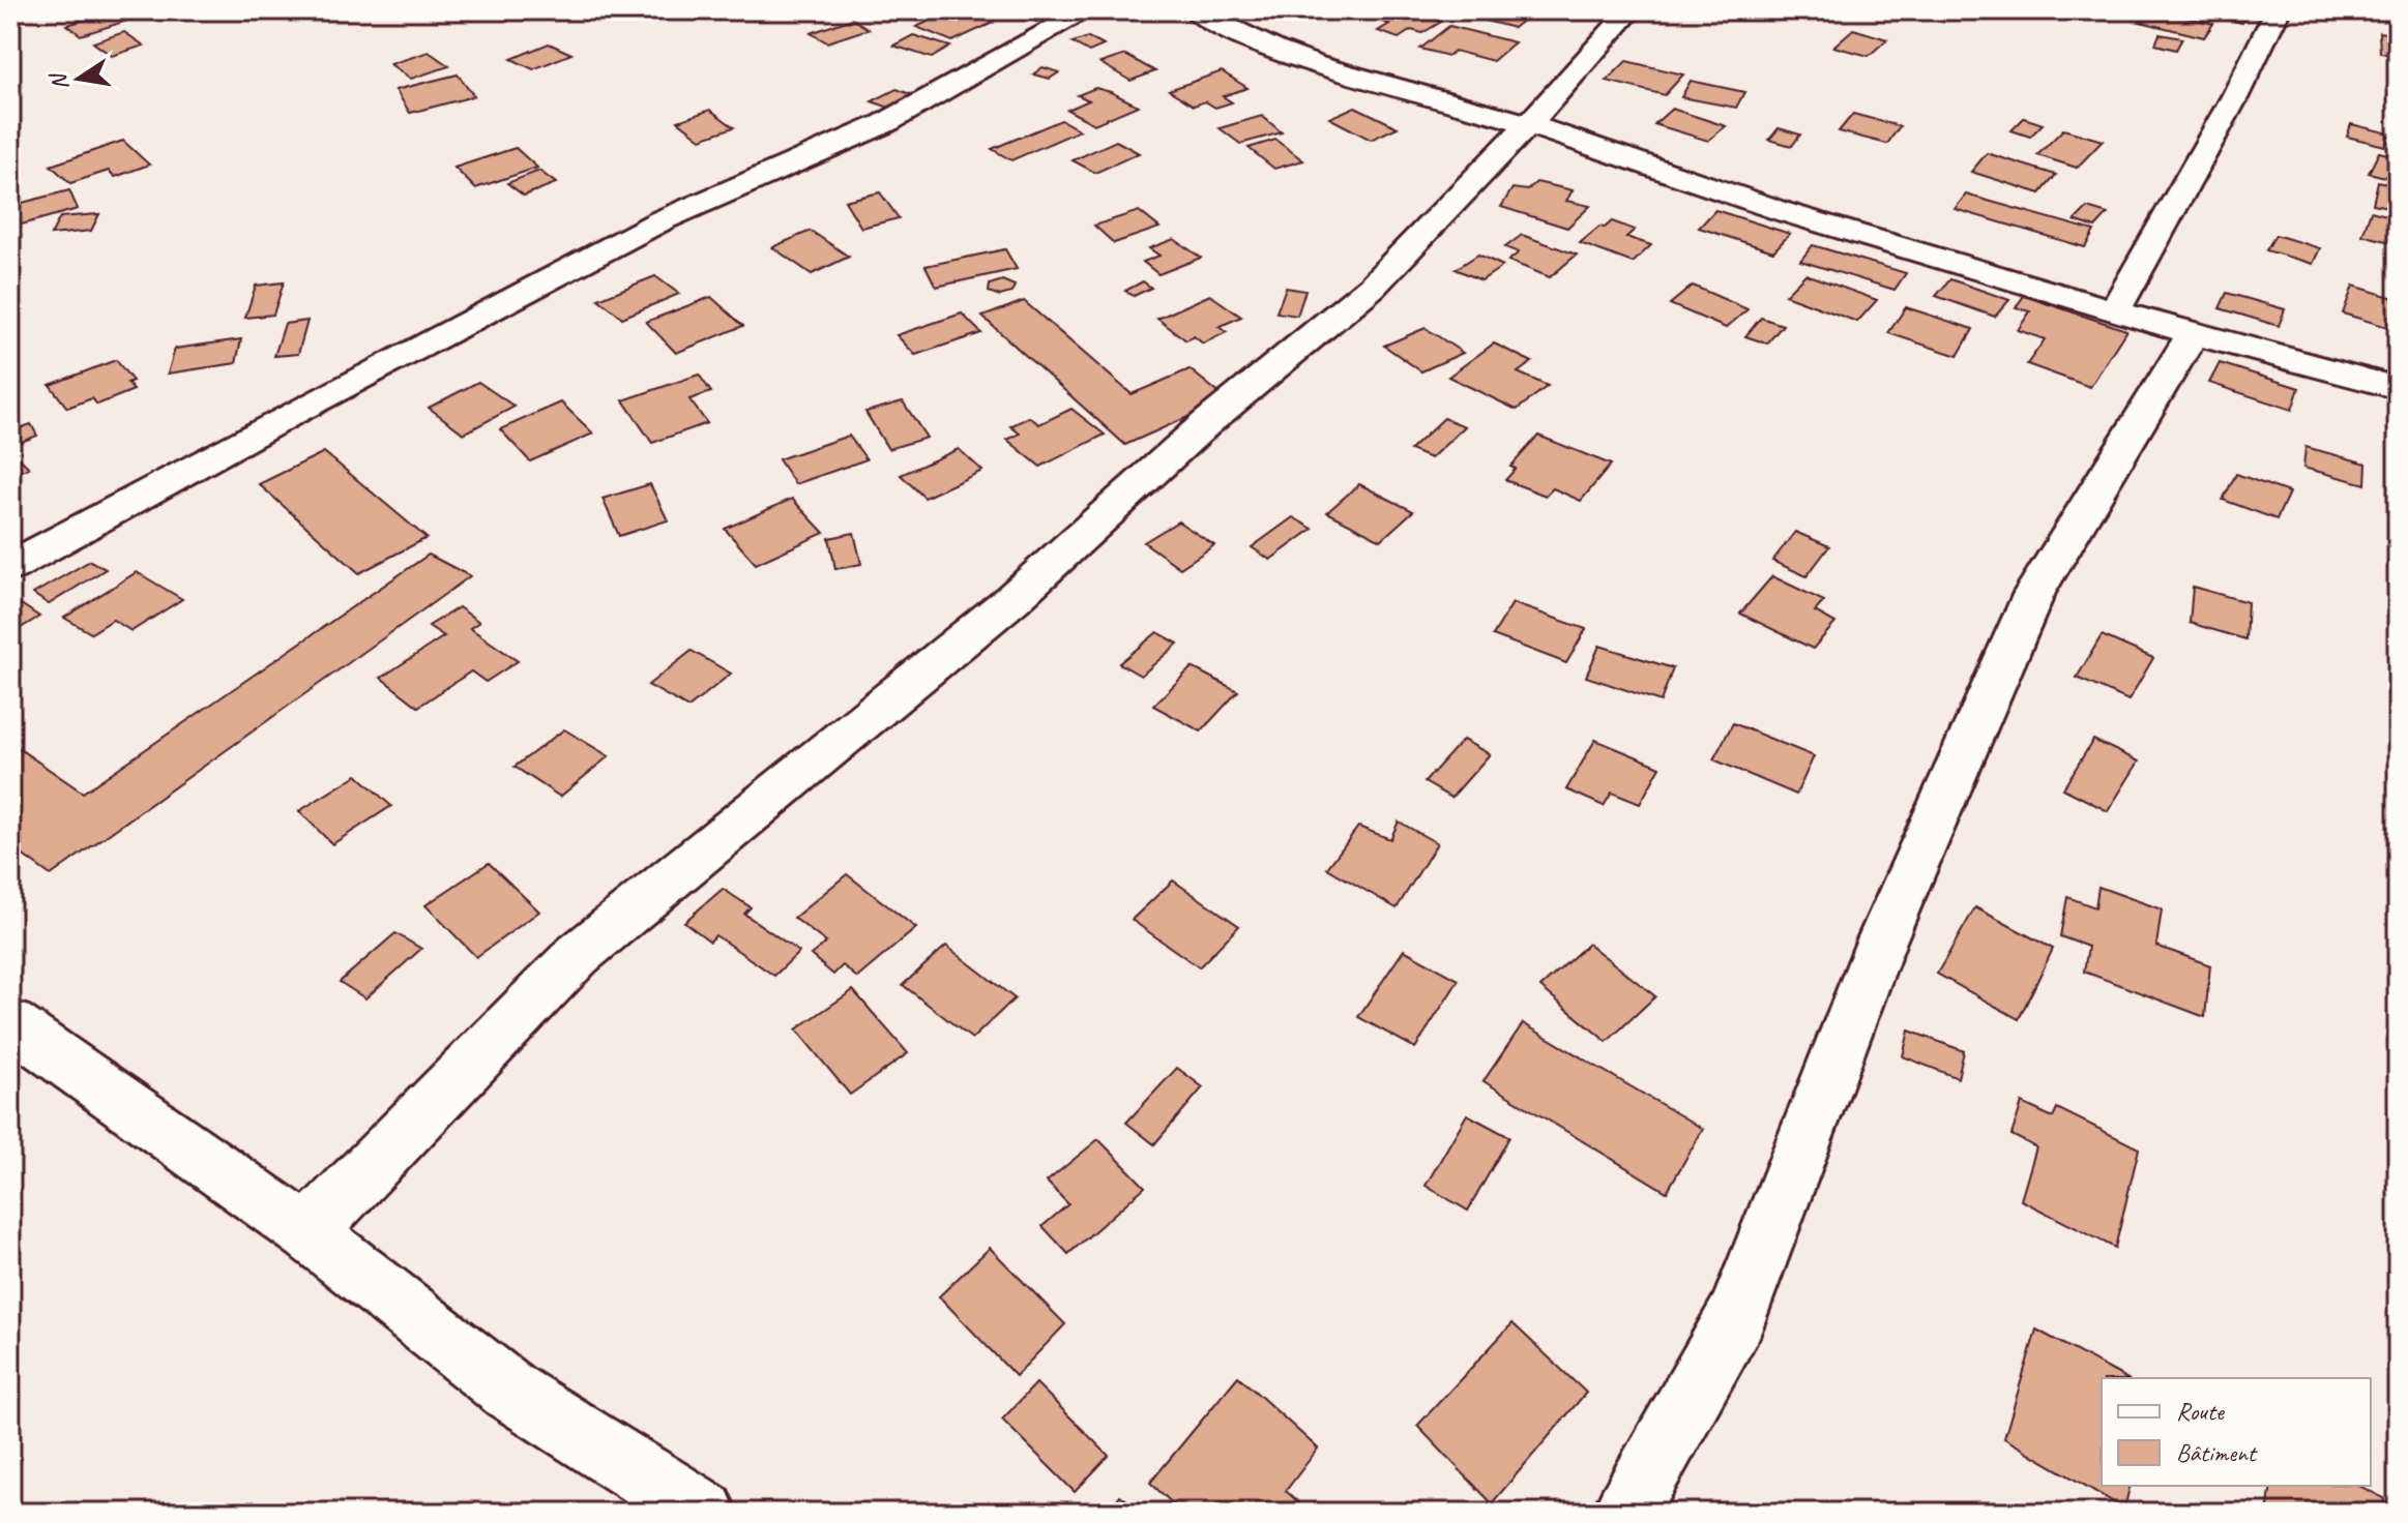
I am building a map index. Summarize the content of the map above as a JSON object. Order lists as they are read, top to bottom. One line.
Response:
{"legend":["Route","Bâtiment"],"north":"left"}
